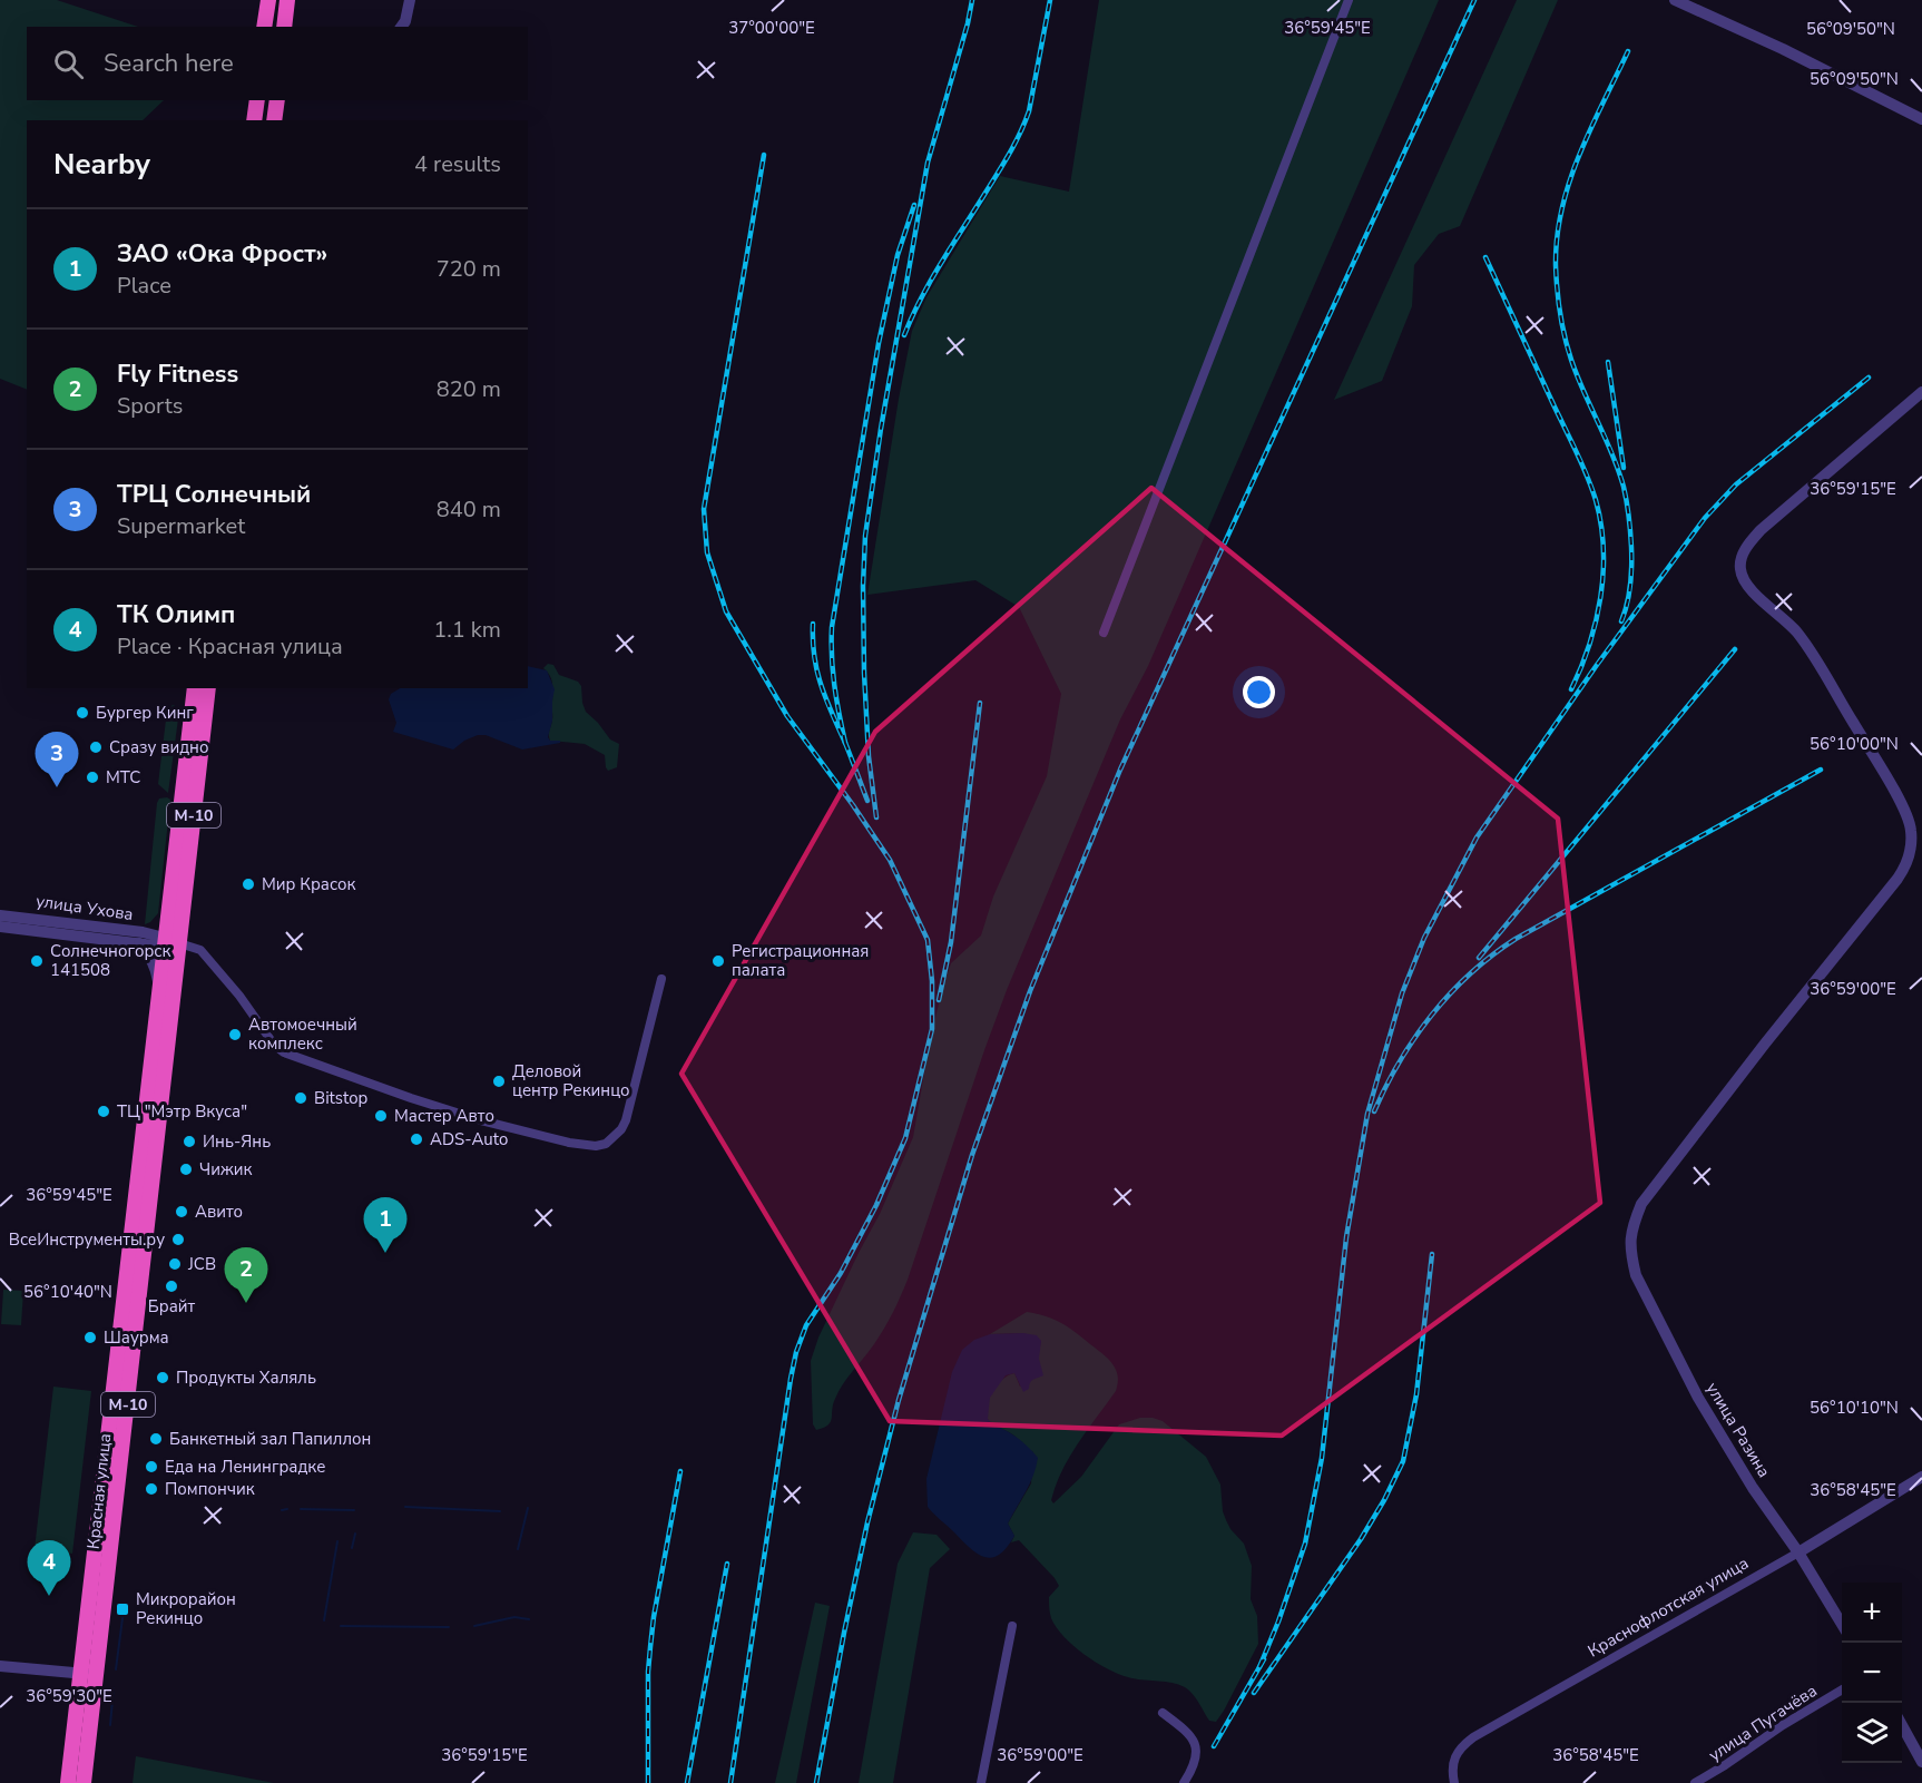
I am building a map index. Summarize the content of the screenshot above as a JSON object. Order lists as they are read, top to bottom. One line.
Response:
{"streets":{"highway":["М-10","Красная улица"],"street":["улица Ухова","улица Разина","Краснофлотская улица","улица Пугачёва"]},"crossings":[["улица Ухова","Красная улица"],["улица Разина","Краснофлотская улица"]],"places":{"other":["Бургер Кинг","Сразу видно","МТС","Мир Красок","Солнечногорск 141508","Регистрационная палата","Автомоечный комплекс","Деловой центр Рекинцо","Bitstop","ТЦ \"Мэтр Вкуса\"","Мастер Авто","ADS-Auto","Инь-Янь","Чижик","Авито","ВсеИнструменты.ру","JCB","Брайт","Шаурма","Продукты Халяль","Банкетный зал Папиллон","Еда на Ленинградке","Помпончик"],"transit":["Микрорайон Рекинцо"]},"page":{"search":"Search here","heading":["Nearby","4 results"],"list":[{"mark":"1","name":"ЗАО «Ока Фрост»","note":"Place","value":"720 m"},{"mark":"2","name":"Fly Fitness","note":"Sports","value":"820 m"},{"mark":"3","name":"ТРЦ Солнечный","note":"Supermarket","value":"840 m"},{"mark":"4","name":"ТК Олимп","note":"Place · Красная улица","value":"1.1 km"}],"pins":["3","1","2","4"],"map_buttons":["+","−"]},"coordinates":["37°00'00\"E","36°59'45\"E","56°09'50\"N","36°59'15\"E","56°10'00\"N","36°59'00\"E","56°10'40\"N","56°10'10\"N","36°58'45\"E","36°59'30\"E"]}
